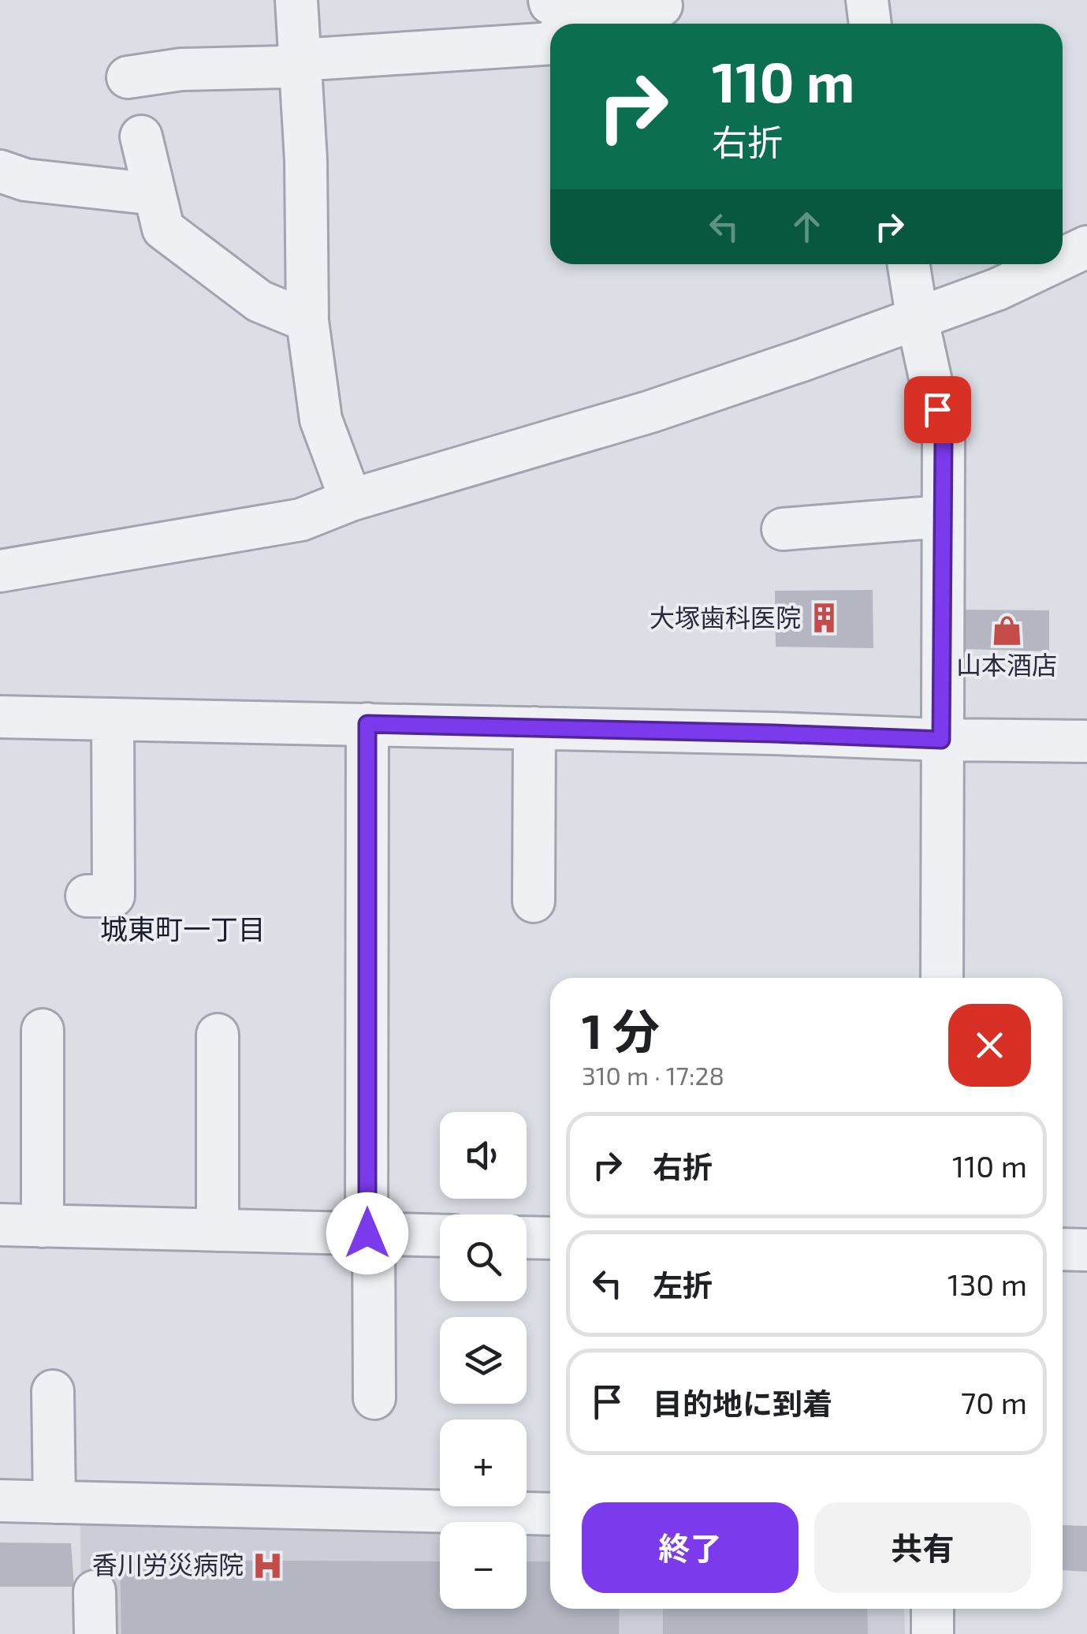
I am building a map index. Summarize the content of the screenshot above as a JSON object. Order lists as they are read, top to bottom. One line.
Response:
{"districts":["城東町一丁目"],"places":{"building":["大塚歯科医院"],"shop":["山本酒店"],"hospital":["香川労災病院"]},"page":{"turn":["110 m","右折"],"heading":["1 分","310 m · 17:28"],"map_buttons":["+","−"],"list":[{"name":"右折","value":"110 m"},{"name":"左折","value":"130 m"},{"name":"目的地に到着","value":"70 m"}],"buttons":["終了","共有"]}}
